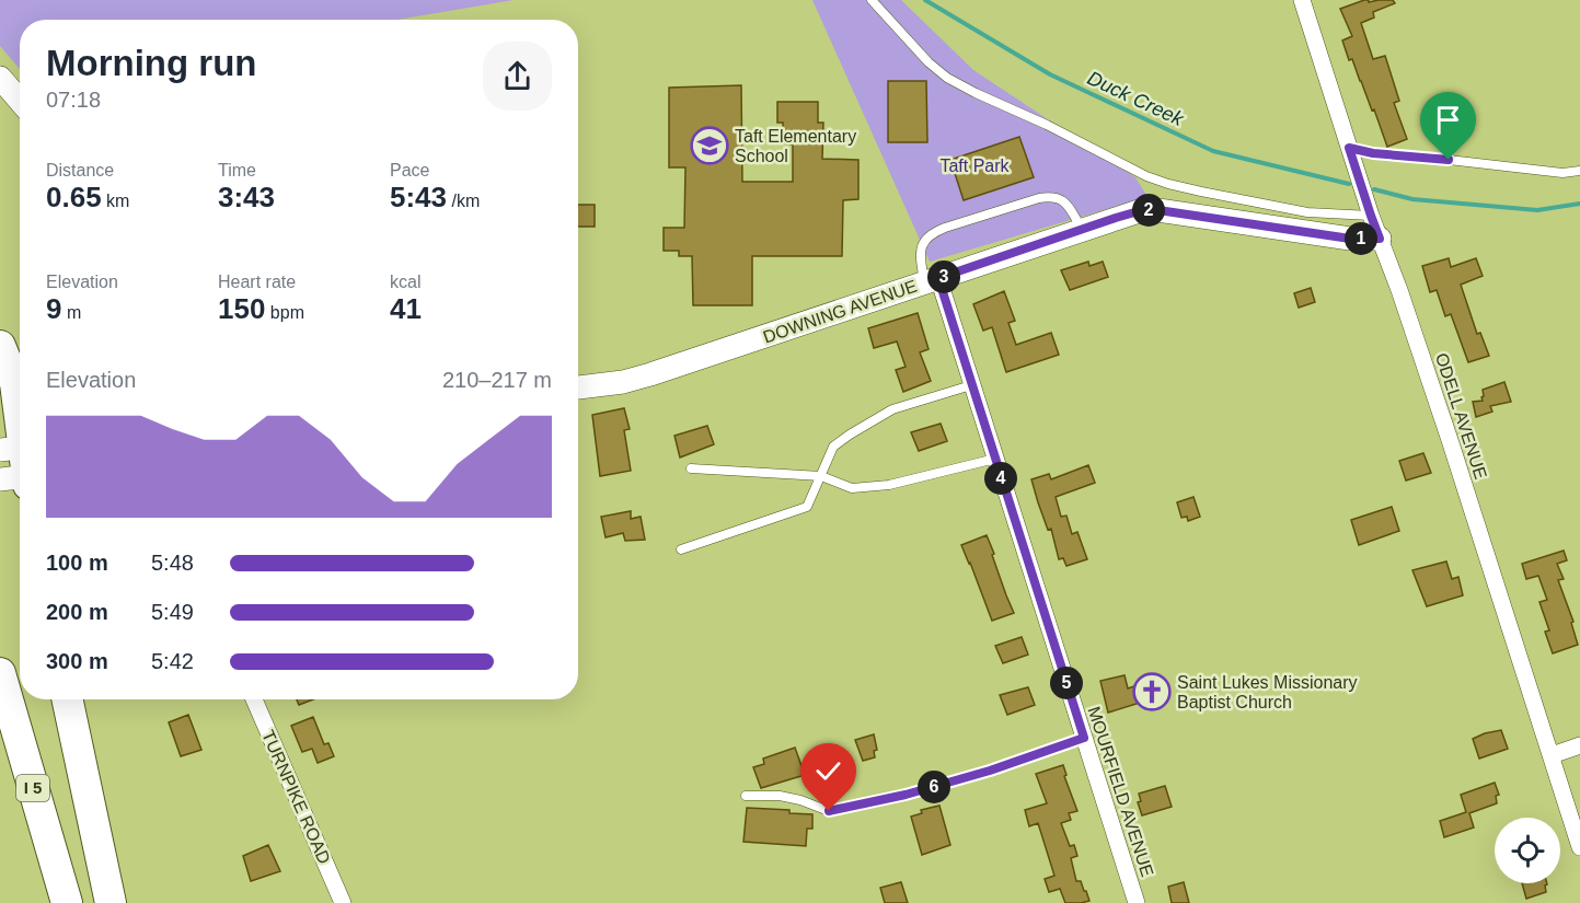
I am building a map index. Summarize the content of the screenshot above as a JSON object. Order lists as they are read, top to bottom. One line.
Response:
{"streets":{"highway":["I 5"],"street":["DOWNING AVENUE","ODELL AVENUE","MOURFIELD AVENUE","TURNPIKE ROAD"]},"crossings":[["DOWNING AVENUE","ODELL AVENUE"],["DOWNING AVENUE","MOURFIELD AVENUE"]],"water":["Duck Creek"],"parks":["Taft Park"],"places":{"school or university":["Taft Elementary School"],"church":["Saint Lukes Missionary Baptist Church"]},"page":{"heading":["Morning run","07:18"],"stats":[["Distance","0.65 km"],["Time","3:43"],["Pace","5:43 /km"],["Elevation","9 m"],["Heart rate","150 bpm"],["kcal","41"]],"pins":["2","1","3","4","5","6"],"chart":["Elevation","210–217 m"],"list":[{"name":"100 m","note":"5:48"},{"name":"200 m","note":"5:49"},{"name":"300 m","note":"5:42"}]}}
